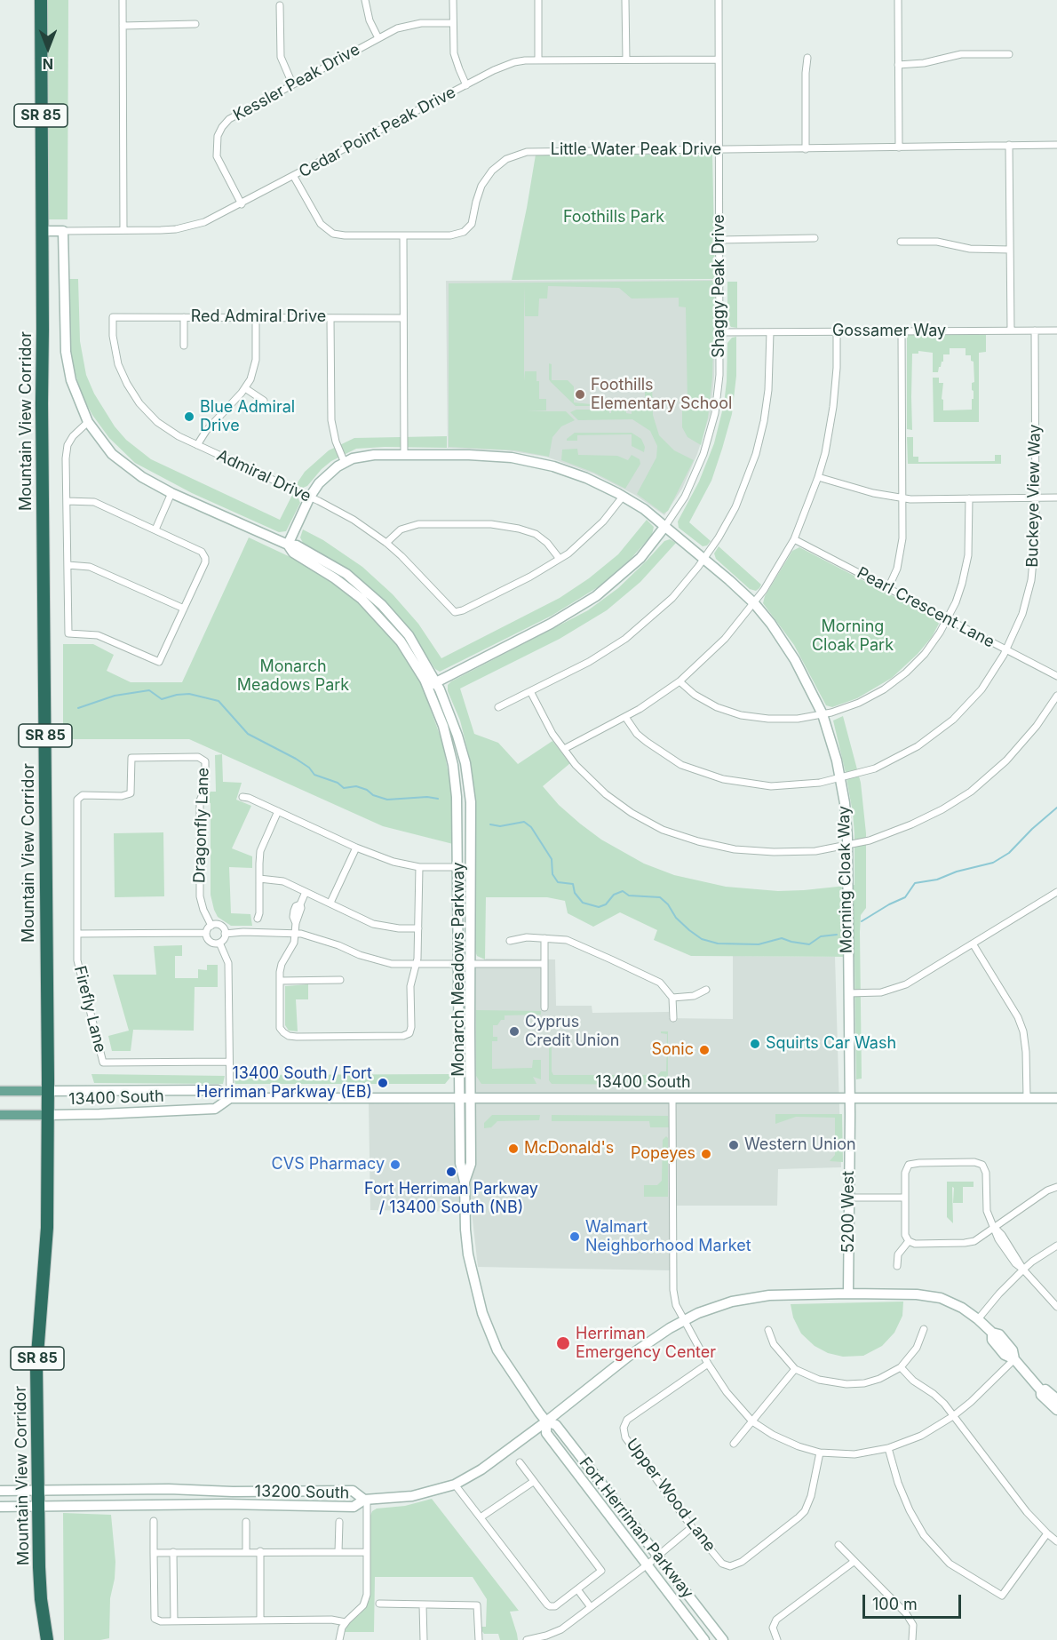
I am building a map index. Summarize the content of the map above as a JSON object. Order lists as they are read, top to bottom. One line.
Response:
{"streets":{"highway":["SR 85","Mountain View Corridor"],"main road":["13400 South"],"street":["Kessler Peak Drive","Cedar Point Peak Drive","Little Water Peak Drive","Shaggy Peak Drive","Red Admiral Drive","Gossamer Way","Admiral Drive","Buckeye View Way","Pearl Crescent Lane","Dragonfly Lane","Morning Cloak Way","Monarch Meadows Parkway","Firefly Lane","5200 West","13200 South","Upper Wood Lane","Fort Herriman Parkway"]},"crossings":[["Kessler Peak Drive","Cedar Point Peak Drive"],["Cedar Point Peak Drive","Little Water Peak Drive"],["Cedar Point Peak Drive","Shaggy Peak Drive"],["Cedar Point Peak Drive","Mountain View Corridor"],["Little Water Peak Drive","Shaggy Peak Drive"],["Shaggy Peak Drive","Gossamer Way"],["Shaggy Peak Drive","Morning Cloak Way"],["Shaggy Peak Drive","Monarch Meadows Parkway"],["Red Admiral Drive","Admiral Drive"],["Gossamer Way","Buckeye View Way"],["Mountain View Corridor","13400 South"],["Mountain View Corridor","13200 South"],["Admiral Drive","Morning Cloak Way"],["Buckeye View Way","Pearl Crescent Lane"],["Buckeye View Way","Morning Cloak Way"],["Dragonfly Lane","Firefly Lane"],["Morning Cloak Way","13400 South"],["Morning Cloak Way","5200 West"],["Monarch Meadows Parkway","13400 South"],["Monarch Meadows Parkway","Fort Herriman Parkway"],["13400 South","5200 West"],["13400 South","Fort Herriman Parkway"]],"parks":["Foothills Park","Morning Cloak Park","Monarch Meadows Park"],"places":["Foothills Elementary School","Blue Admiral Drive","Cyprus Credit Union","Squirts Car Wash","Sonic","13400 South / Fort Herriman Parkway (EB)","Western Union","McDonald's","Popeyes","CVS Pharmacy","Fort Herriman Parkway / 13400 South (NB)","Walmart Neighborhood Market","Herriman Emergency Center"],"scale_bar":"100 m","north":"bottom"}
